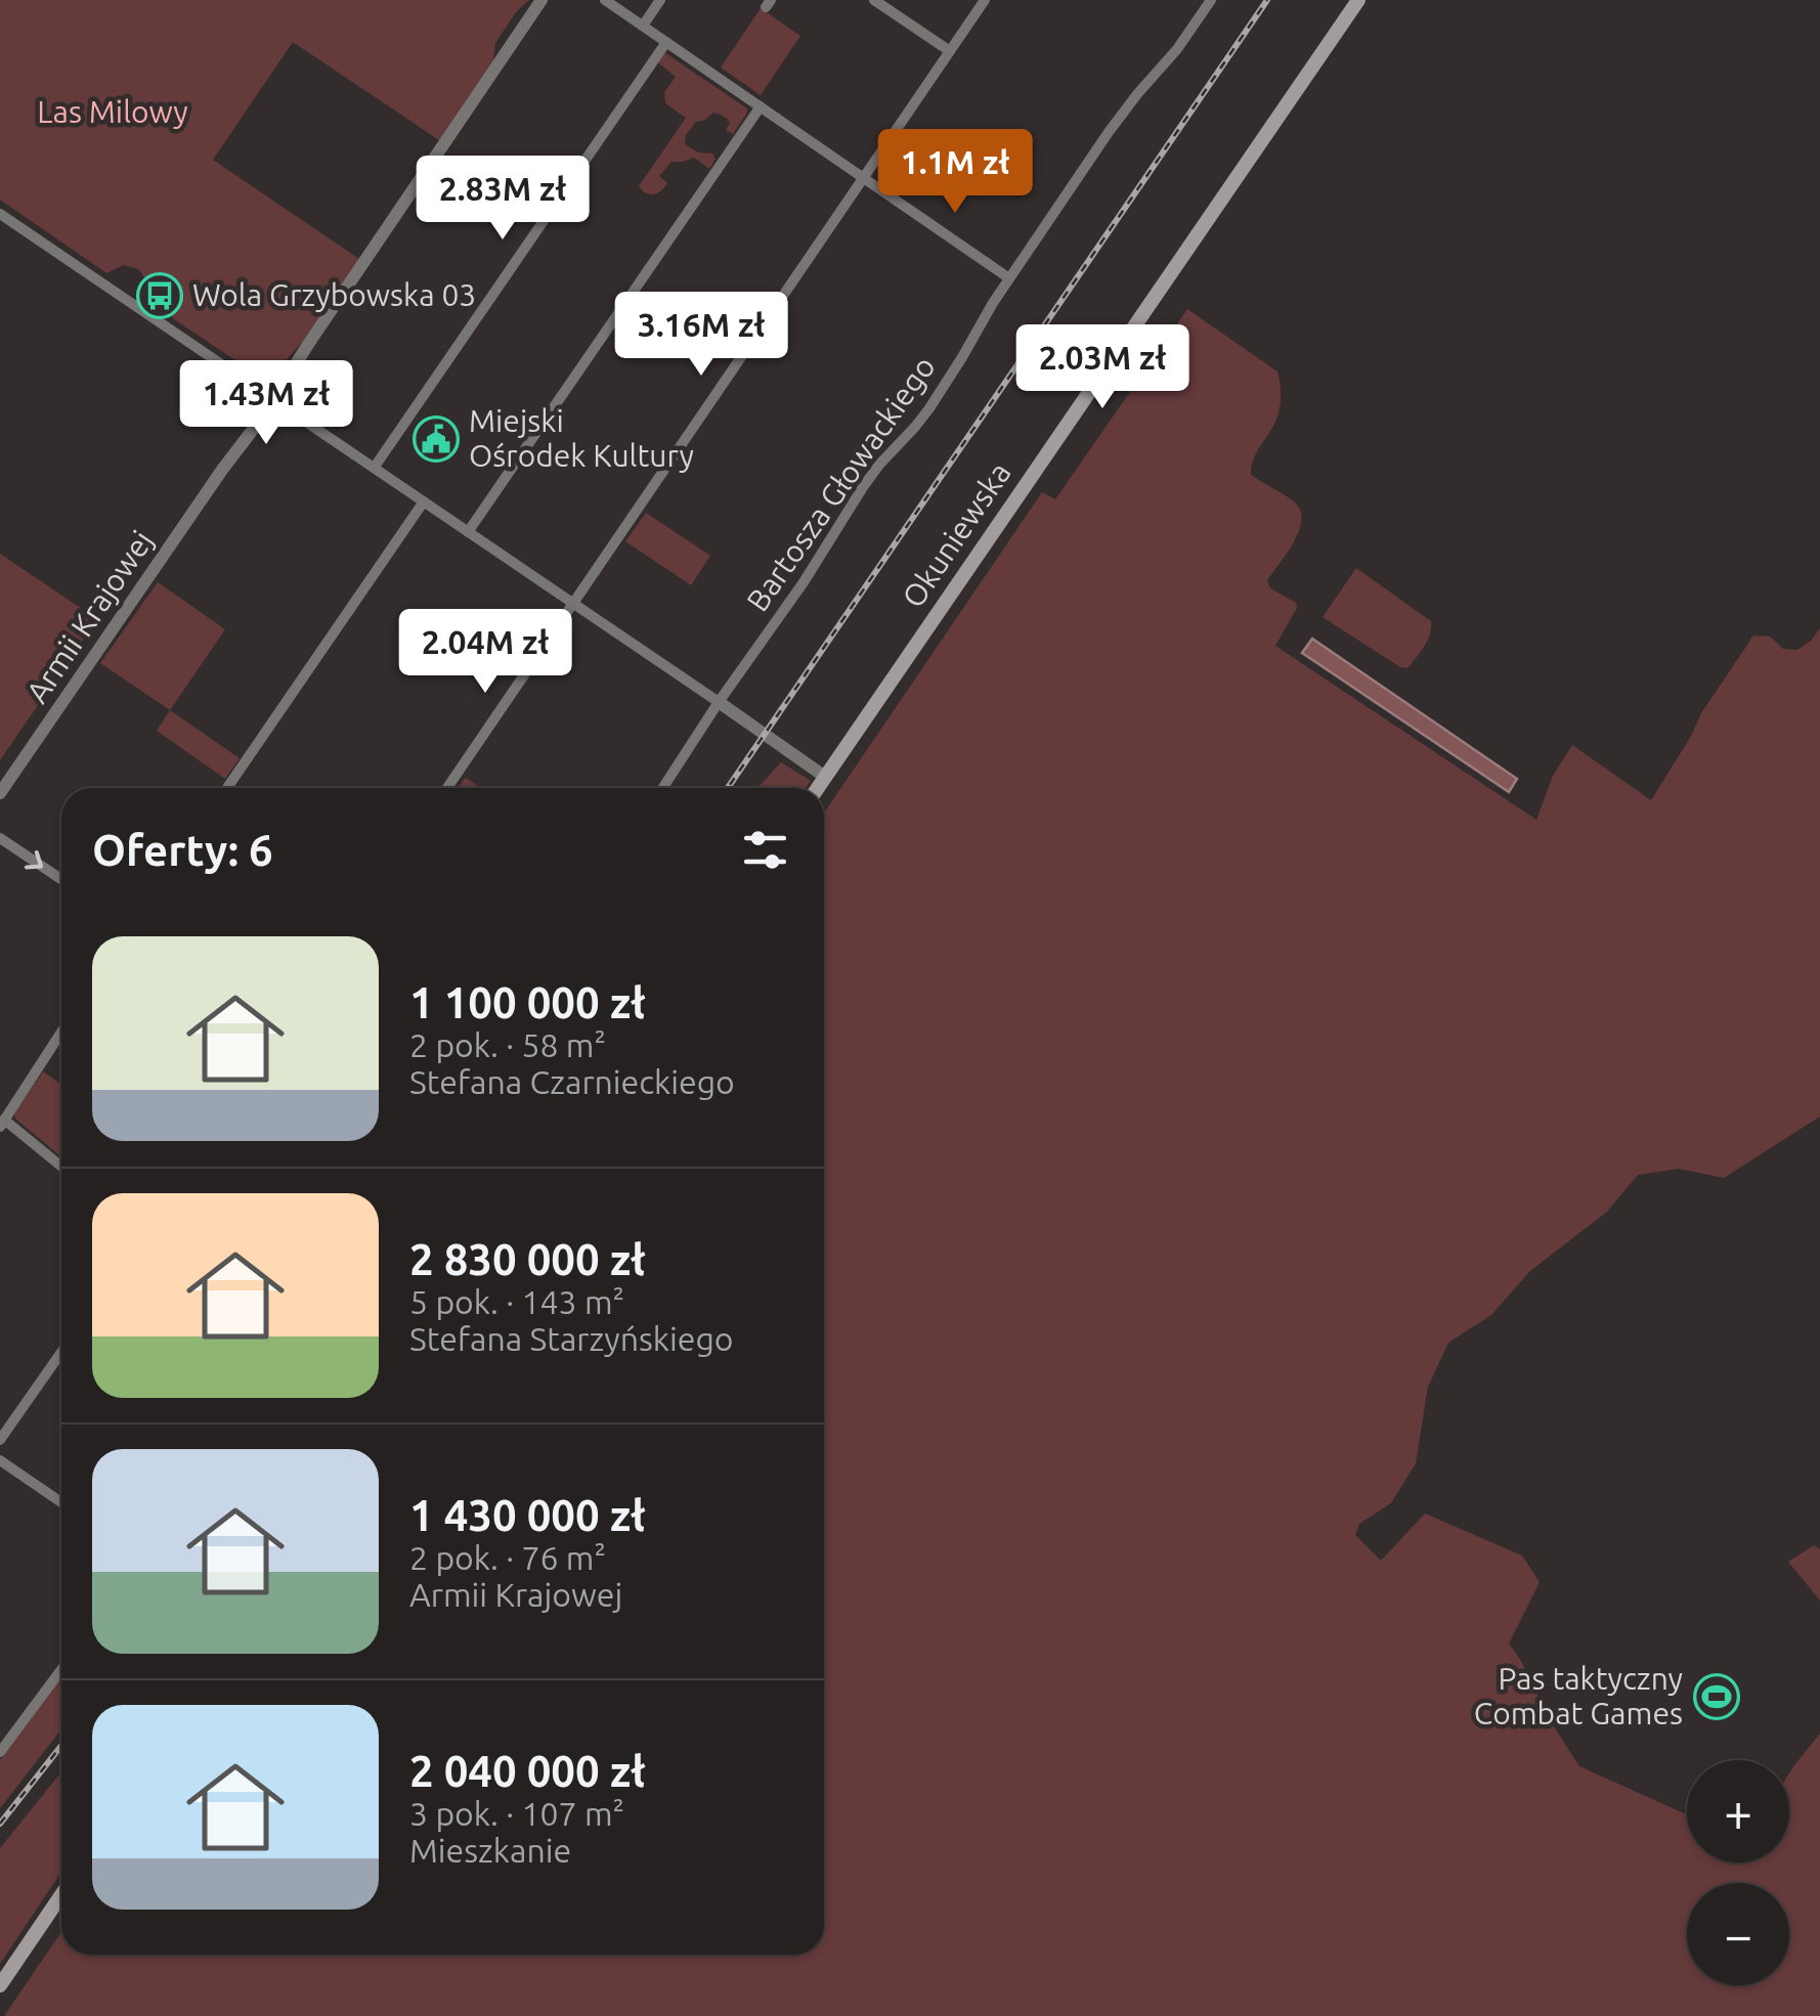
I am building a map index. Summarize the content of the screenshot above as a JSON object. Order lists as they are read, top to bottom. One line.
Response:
{"streets":{"main road":["Okuniewska"],"street":["Bartosza Głowackiego","Armii Krajowej"]},"parks":["Las Milowy"],"places":{"bus stop":["Wola Grzybowska 03"],"public building":["Miejski Ośrodek Kultury"],"sports":["Pas taktyczny Combat Games"]},"page":{"price":["1.1M zł","2.83M zł","3.16M zł","2.03M zł","1.43M zł","2.04M zł"],"heading":"Oferty: 6","list":[{"name":"1 100 000 zł","note":"2 pok. · 58 m² · Stefana Czarnieckiego"},{"name":"2 830 000 zł","note":"5 pok. · 143 m² · Stefana Starzyńskiego"},{"name":"1 430 000 zł","note":"2 pok. · 76 m² · Armii Krajowej"},{"name":"2 040 000 zł","note":"3 pok. · 107 m² · Mieszkanie"}],"map_buttons":["+","−"]}}
